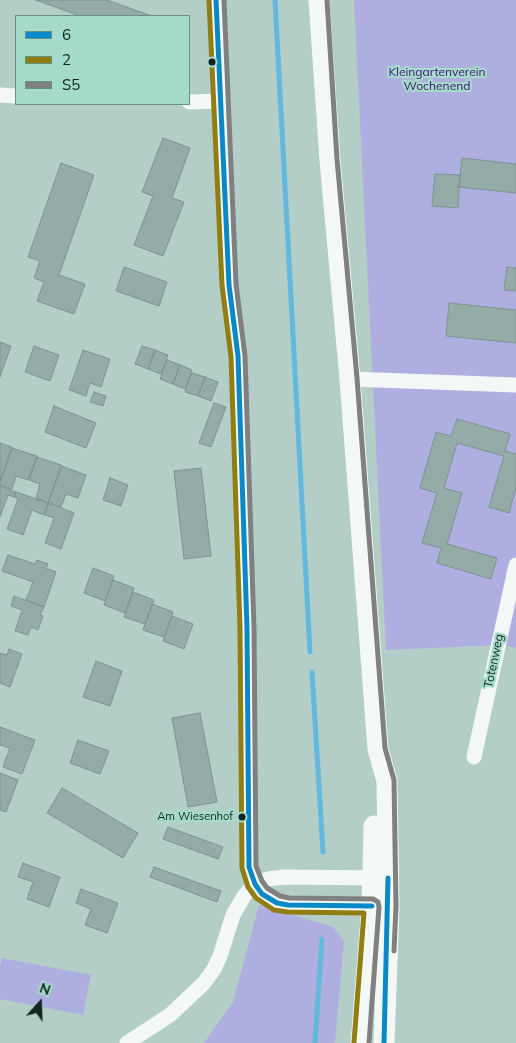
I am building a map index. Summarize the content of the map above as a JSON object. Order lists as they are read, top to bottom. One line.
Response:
{"streets":{"street":["Totenweg"]},"parks":["Kleingartenverein Wochenend"],"places":["Am Wiesenhof"],"lines":["transit line 6","transit line 2","transit line S5"],"legend":["6","2","S5"],"north":"top"}
